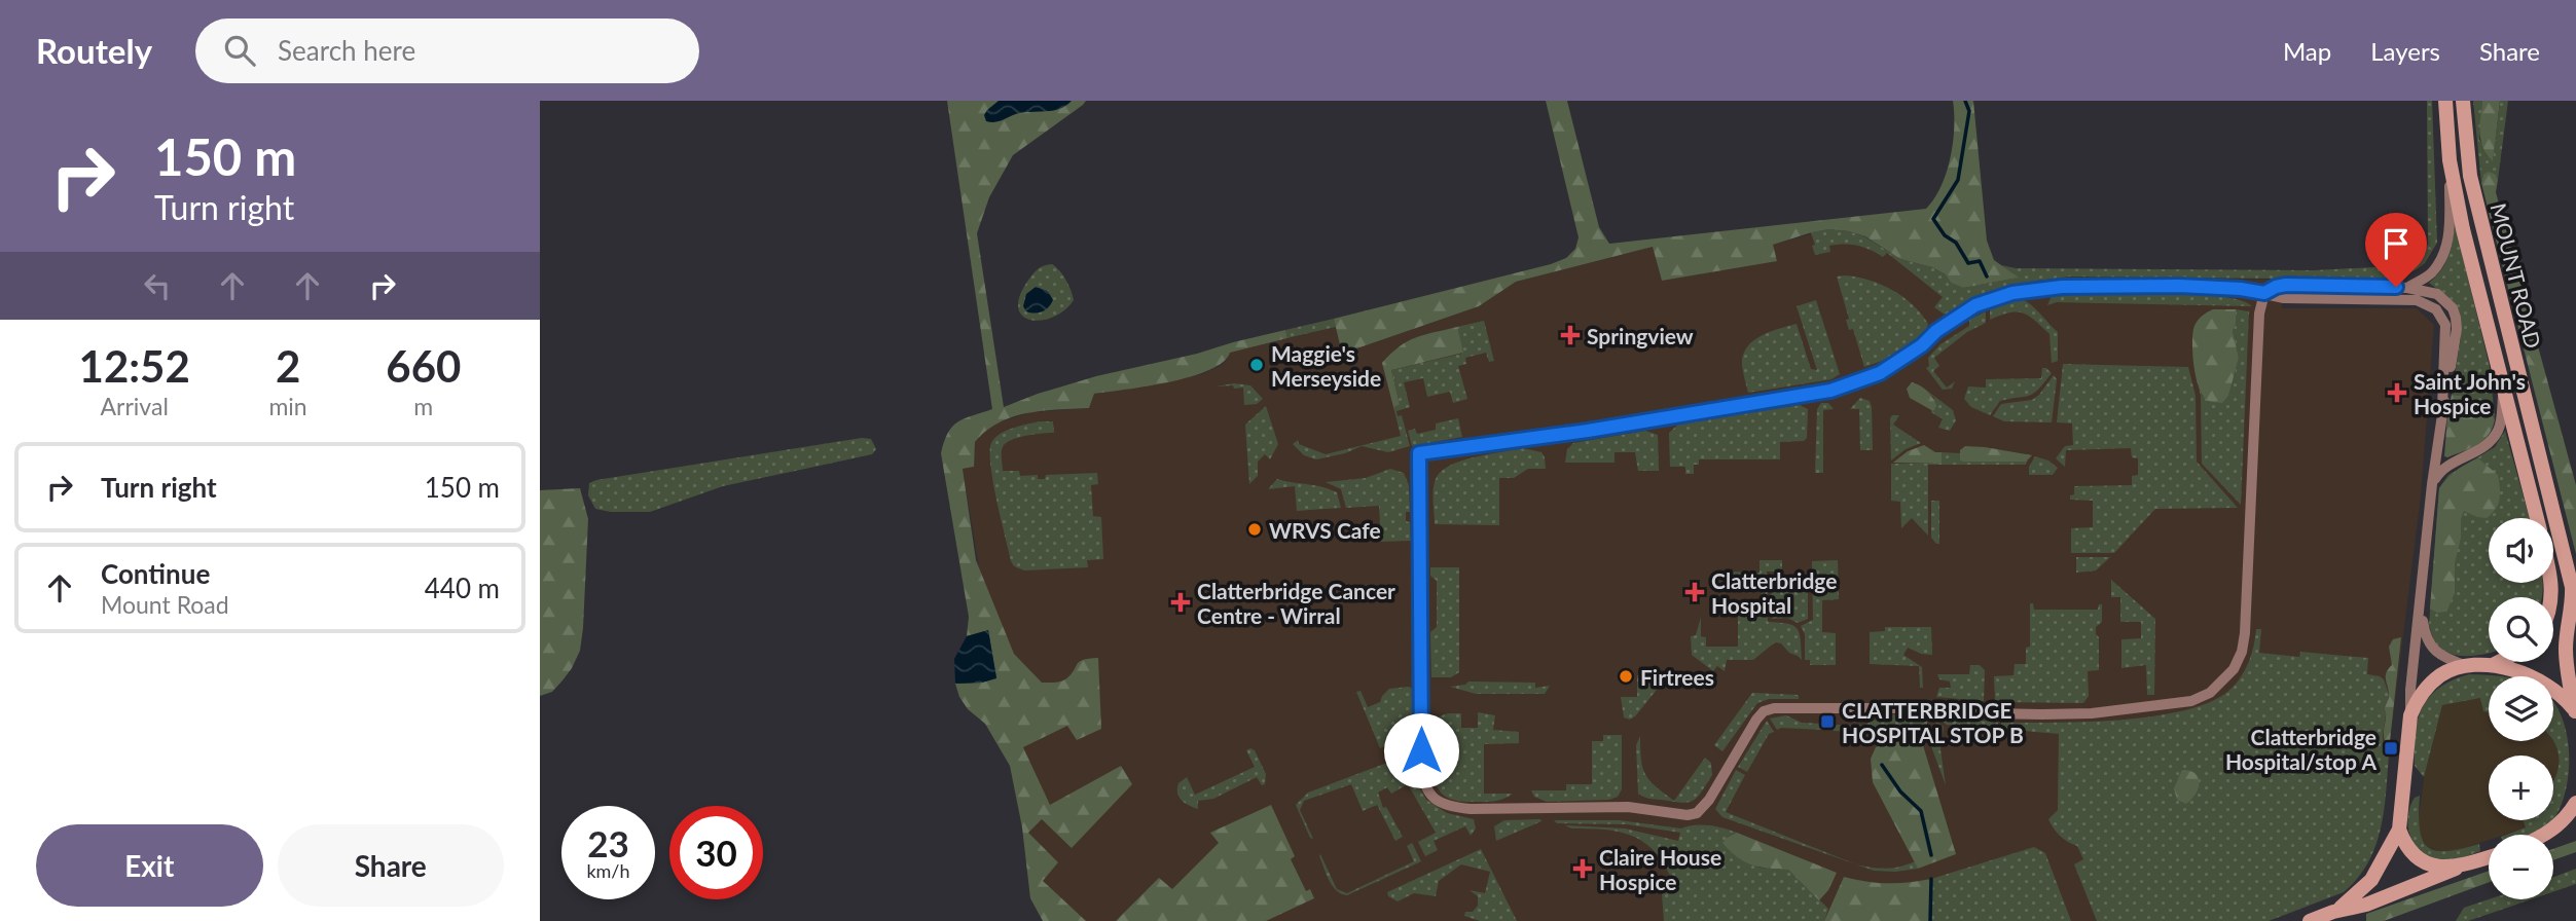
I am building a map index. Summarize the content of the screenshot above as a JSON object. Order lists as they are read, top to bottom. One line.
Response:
{"streets":{"main road":["MOUNT ROAD"]},"places":{"health":["Springview","Saint John's Hospice","Clatterbridge Hospital","Clatterbridge Cancer Centre - Wirral","Claire House Hospice"],"other":["Maggie's Merseyside","WRVS Cafe","Firtrees"],"transit":["CLATTERBRIDGE HOSPITAL STOP B","Clatterbridge Hospital/stop A"]},"page":{"header":"Routely","search":"Search here","nav":["Map","Layers","Share"],"turn":["150 m","Turn right"],"eta":["12:52","Arrival","2","min","660","m"],"list":[{"name":"Turn right","value":"150 m"},{"name":"Continue","note":"Mount Road","value":"440 m"}],"map_buttons":["+","−"],"speed":"23 km/h","limit":"30","buttons":["Exit","Share"]}}
